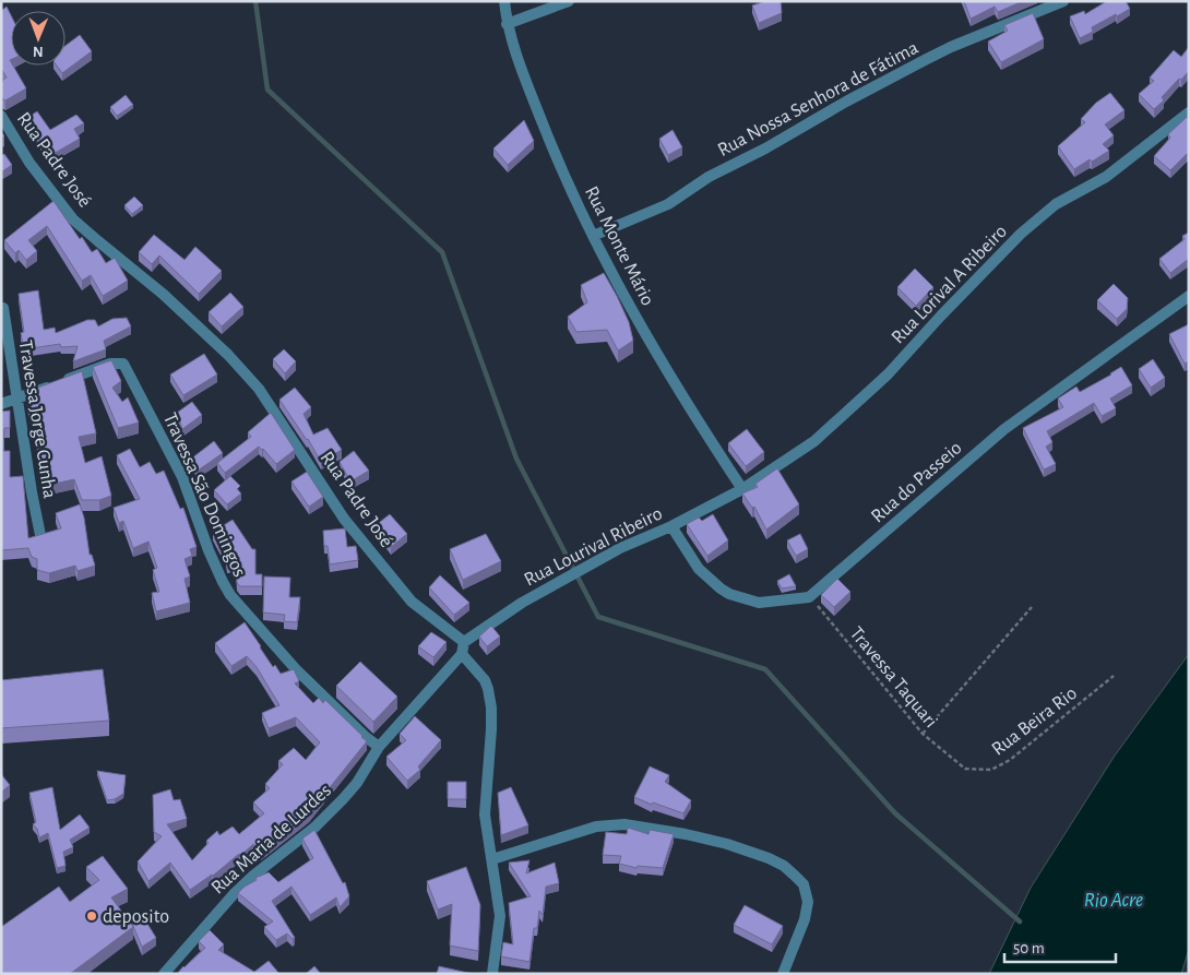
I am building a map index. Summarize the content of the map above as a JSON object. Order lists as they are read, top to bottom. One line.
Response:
{"streets":{"street":["Rua Nossa Senhora de Fátima","Rua Padre José","Rua Monte Mário","Rua Lorival A Ribeiro","Travessa Jorge Cunha","Rua do Passeio","Travessa São Domingos","Rua Lourival Ribeiro","Rua Maria de Lurdes"],"path":["Travessa Taquari","Rua Beira Rio"]},"crossings":[["Rua Nossa Senhora de Fátima","Rua Monte Mário"],["Rua Padre José","Rua Lourival Ribeiro"],["Rua Monte Mário","Rua Lorival A Ribeiro"],["Rua Monte Mário","Rua Lourival Ribeiro"],["Rua Lorival A Ribeiro","Rua Lourival Ribeiro"],["Travessa Jorge Cunha","Travessa São Domingos"],["Rua do Passeio","Travessa Taquari"],["Travessa São Domingos","Rua Maria de Lurdes"],["Travessa Taquari","Rua Beira Rio"]],"water":["Rio Acre"],"places":["deposito"],"scale_bar":"50 m","north":"bottom"}
